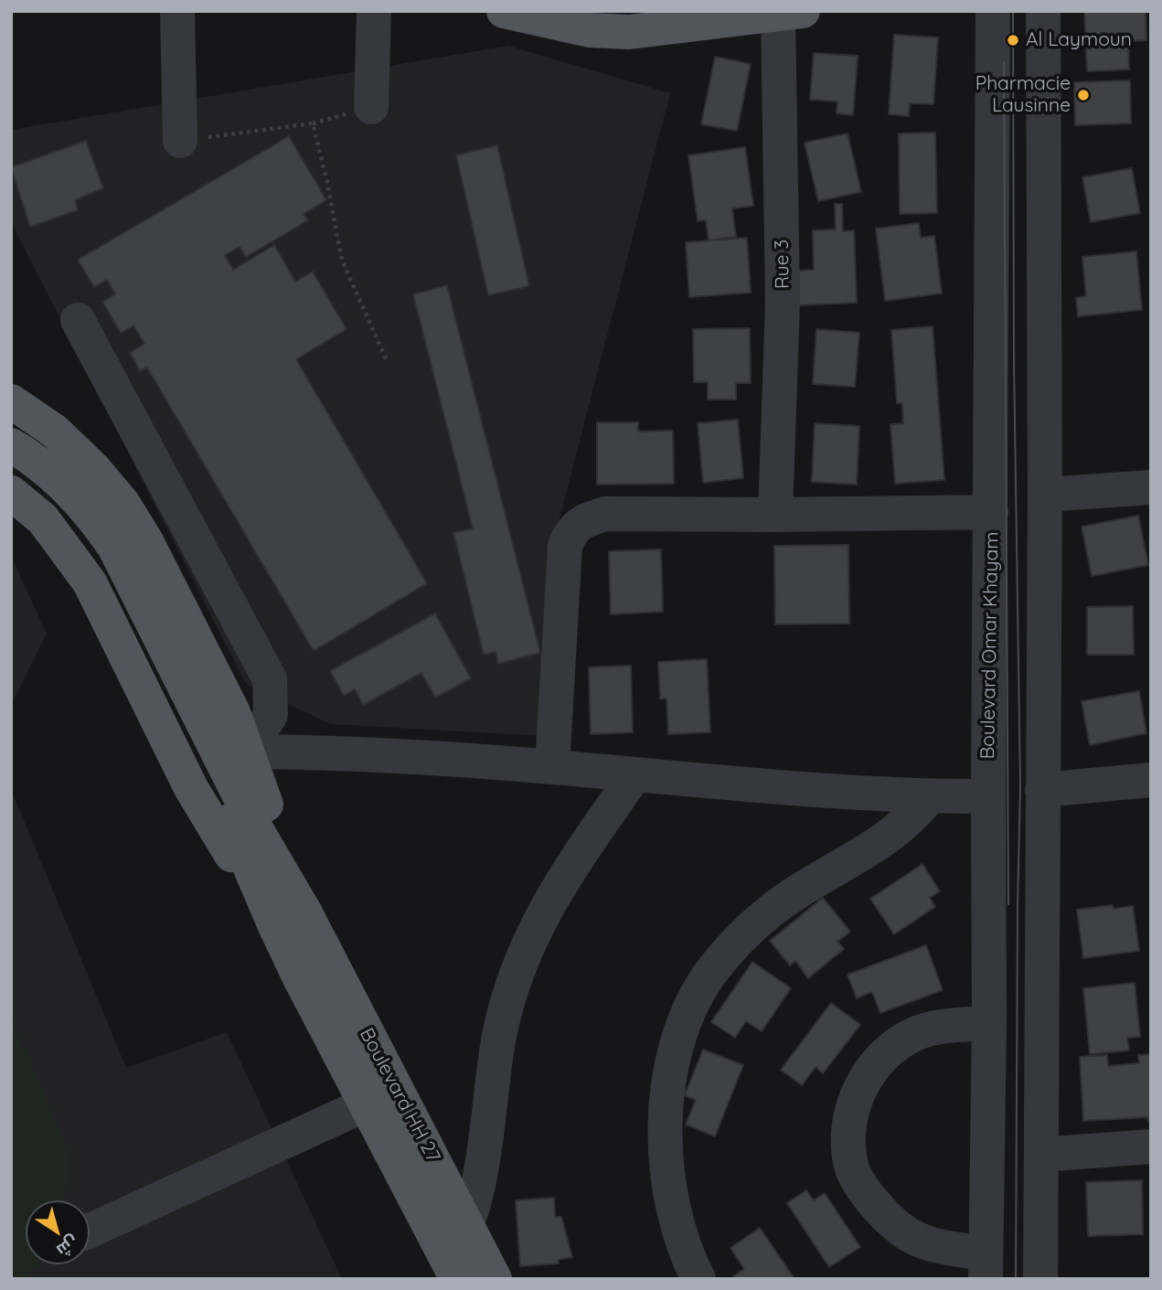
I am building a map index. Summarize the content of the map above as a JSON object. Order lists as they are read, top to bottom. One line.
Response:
{"streets":{"main road":["Boulevard HH 27"],"street":["Rue 3","Boulevard Omar Khayam"]},"places":["Al Laymoun","Pharmacie Lausinne"],"north":"bottom right"}
